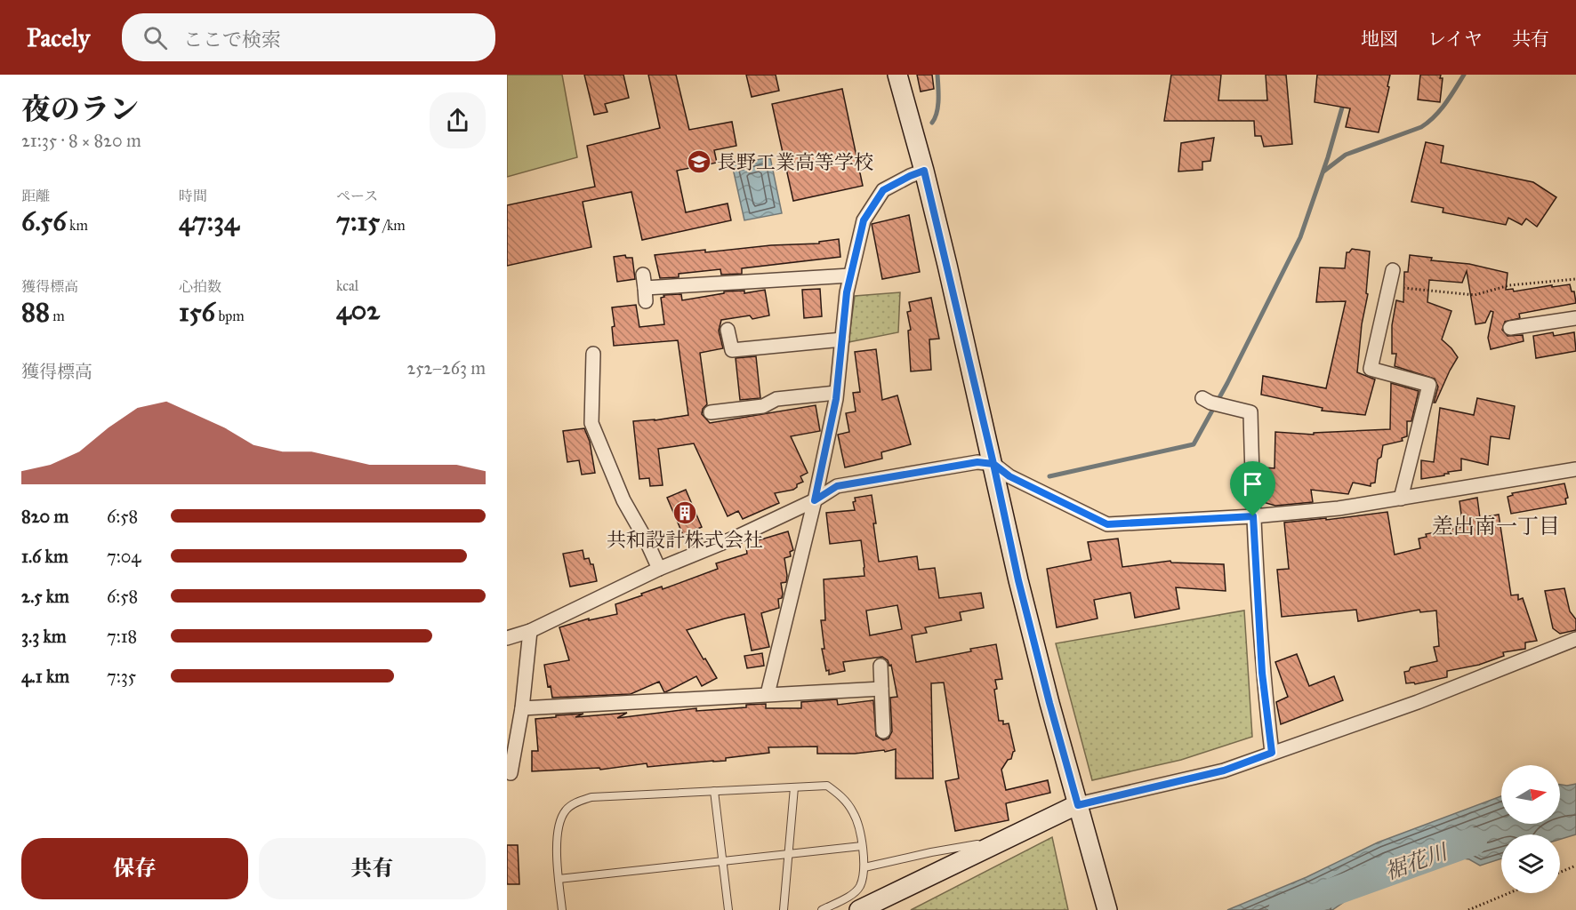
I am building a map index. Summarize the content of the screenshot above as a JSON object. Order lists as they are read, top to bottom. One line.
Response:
{"districts":["差出南一丁目"],"water":["裾花川"],"places":{"school or university":["長野工業高等学校"],"building":["共和設計株式会社"]},"north":"right","page":{"header":"Pacely","search":"ここで検索","nav":["地図","レイヤ","共有"],"heading":["夜のラン","21:35 · 8 × 820 m"],"stats":[["距離","6.56 km"],["時間","47:34"],["ペース","7:15 /km"],["獲得標高","88 m"],["心拍数","156 bpm"],["kcal","402"]],"chart":["獲得標高","252–263 m"],"list":[{"name":"820 m","note":"6:58"},{"name":"1.6 km","note":"7:04"},{"name":"2.5 km","note":"6:58"},{"name":"3.3 km","note":"7:18"},{"name":"4.1 km","note":"7:35"}],"buttons":["保存","共有"]}}
